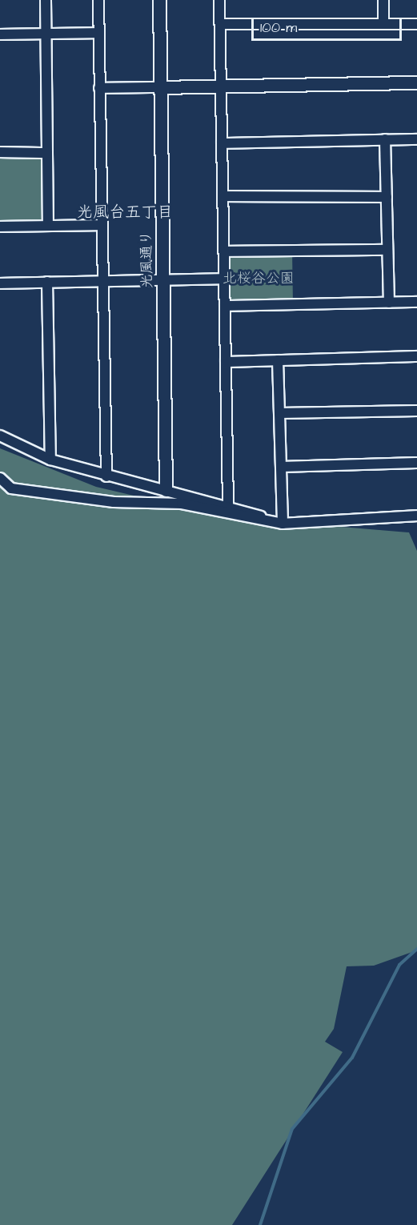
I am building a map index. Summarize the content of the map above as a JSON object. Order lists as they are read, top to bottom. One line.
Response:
{"streets":{"street":["光風通り"]},"districts":["光風台五丁目"],"parks":["北桜谷公園"],"scale_bar":"100 m"}
